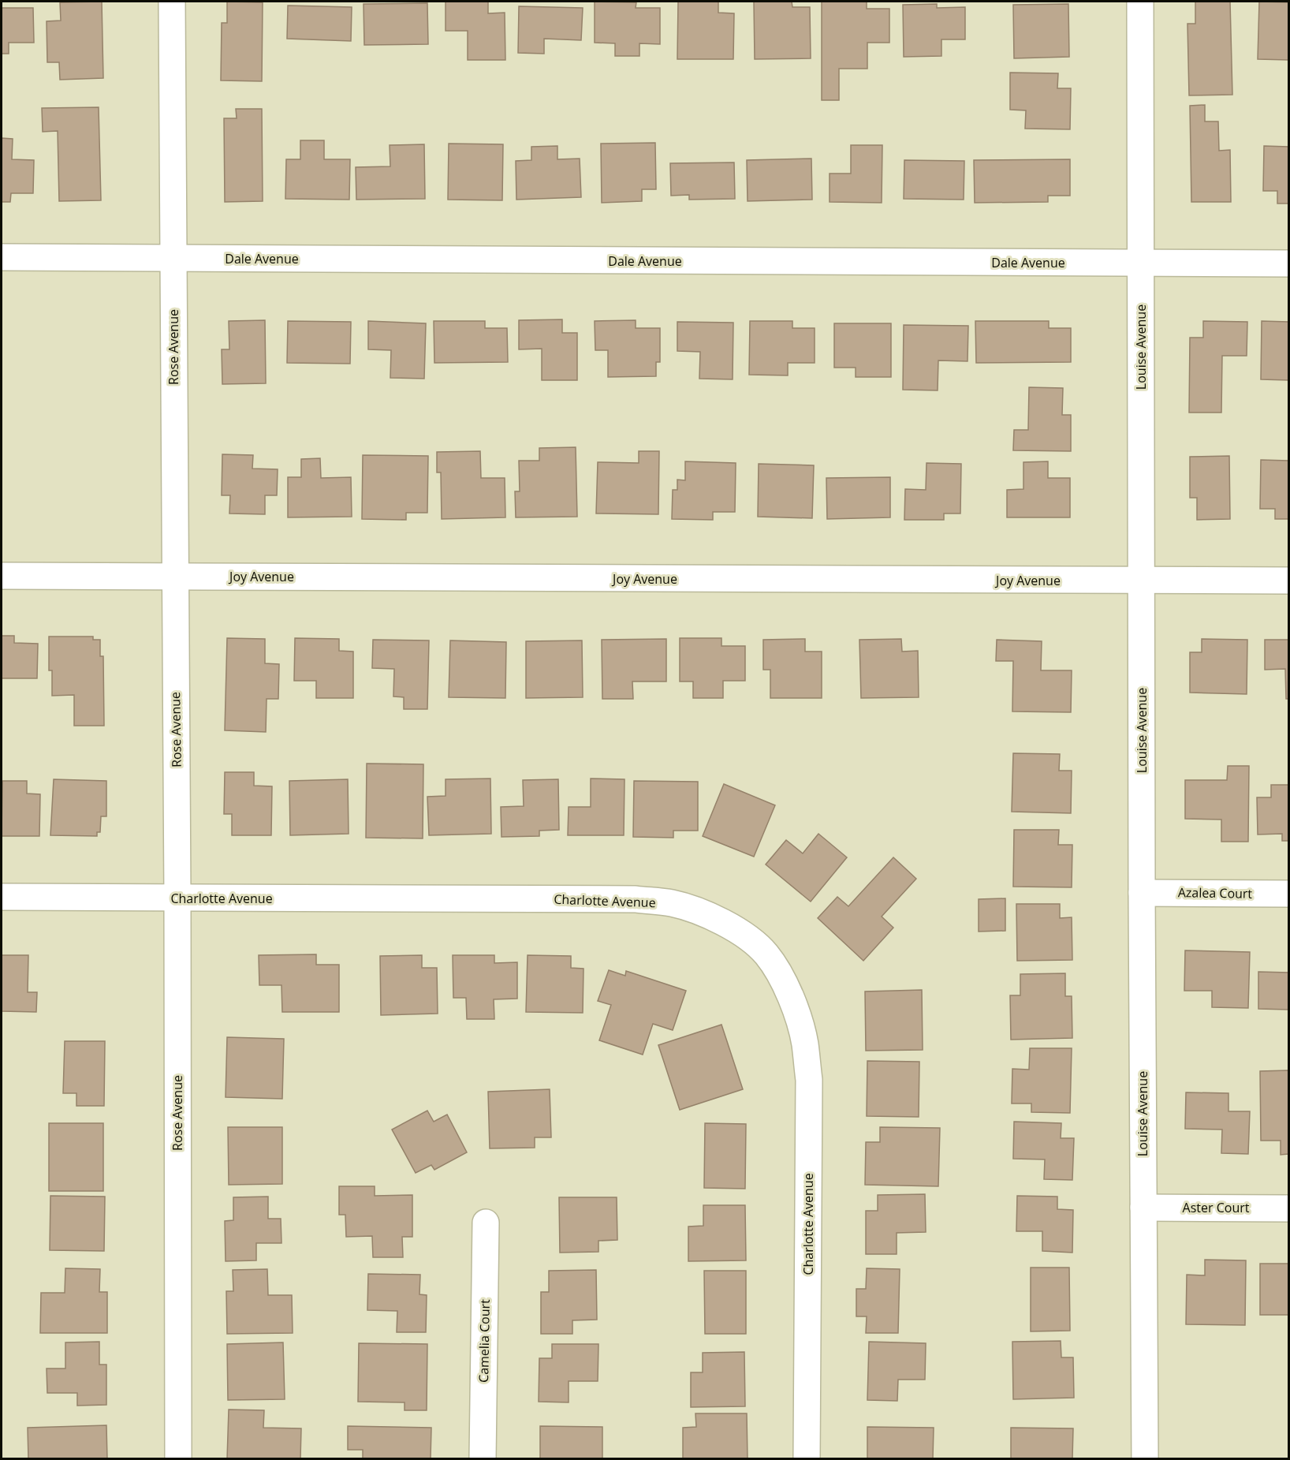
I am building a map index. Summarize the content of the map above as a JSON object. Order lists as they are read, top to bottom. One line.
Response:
{"streets":{"street":["Dale Avenue","Rose Avenue","Louise Avenue","Joy Avenue","Azalea Court","Charlotte Avenue","Aster Court","Camelia Court"]},"crossings":[["Dale Avenue","Rose Avenue"],["Dale Avenue","Louise Avenue"],["Rose Avenue","Joy Avenue"],["Rose Avenue","Charlotte Avenue"],["Louise Avenue","Joy Avenue"],["Louise Avenue","Azalea Court"],["Louise Avenue","Aster Court"]]}
